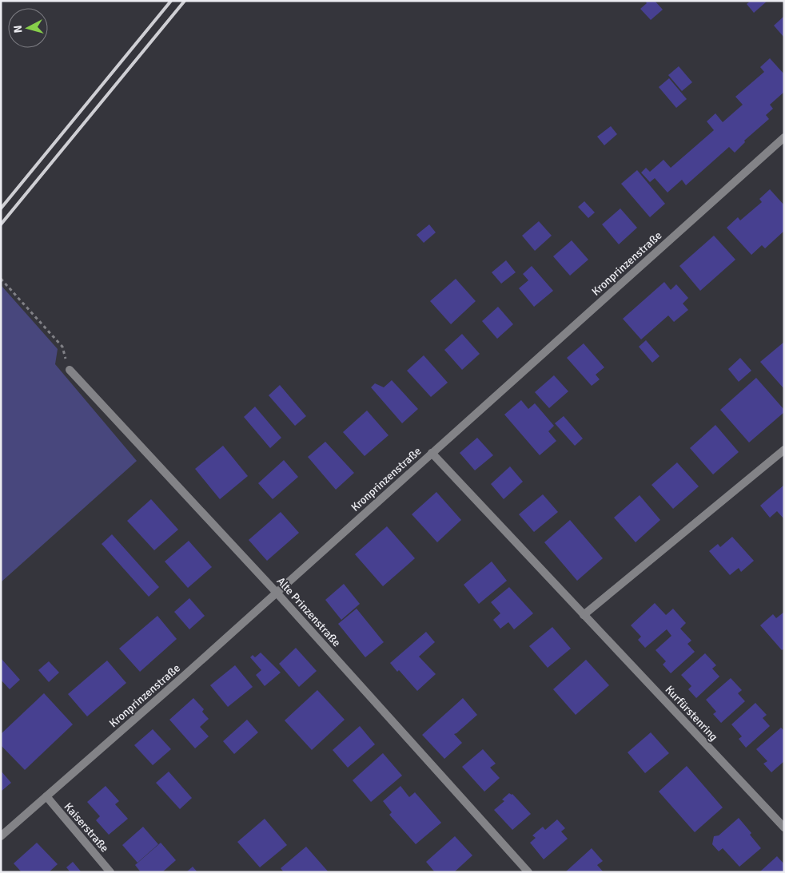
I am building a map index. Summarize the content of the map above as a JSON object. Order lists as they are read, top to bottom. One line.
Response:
{"streets":{"street":["Kronprinzenstraße","Alte Prinzenstraße","Kurfürstenring","Kaiserstraße"]},"crossings":[["Kronprinzenstraße","Alte Prinzenstraße"],["Kronprinzenstraße","Kurfürstenring"],["Kronprinzenstraße","Kaiserstraße"]],"north":"left"}
